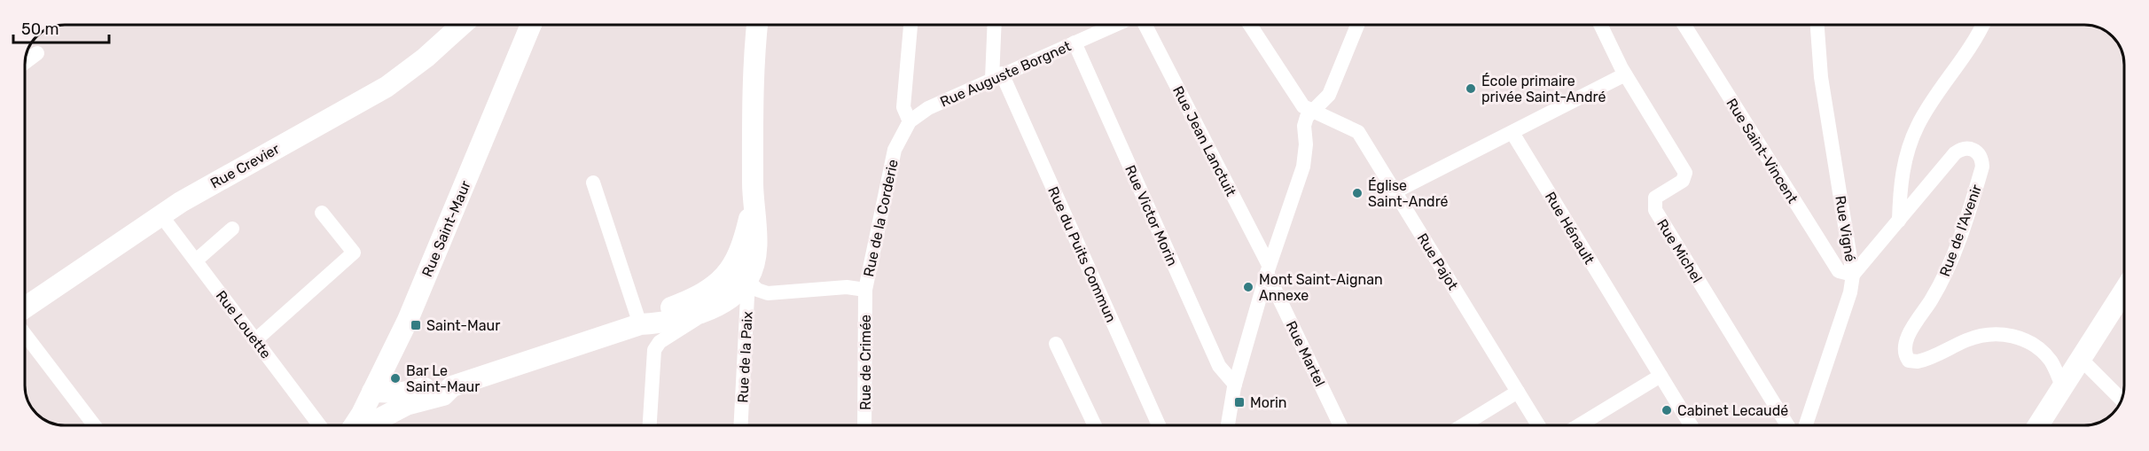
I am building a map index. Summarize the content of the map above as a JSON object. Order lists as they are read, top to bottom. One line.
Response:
{"streets":{"street":["Rue Auguste Borgnet","Rue Jean Lanctuit","Rue Saint-Vincent","Rue Crevier","Rue Victor Morin","Rue de la Corderie","Rue Hénault","Rue Saint-Maur","Rue Vigné","Rue de l'Avenir","Rue Michel","Rue du Puits Commun","Rue Pajot","Rue Louette","Rue Martel","Rue de la Paix","Rue de Crimée"]},"crossings":[["Rue Auguste Borgnet","Rue Victor Morin"],["Rue Auguste Borgnet","Rue de la Corderie"],["Rue Auguste Borgnet","Rue du Puits Commun"],["Rue Jean Lanctuit","Rue Martel"],["Rue Saint-Vincent","Rue Vigné"],["Rue Saint-Vincent","Rue de l'Avenir"],["Rue Crevier","Rue Louette"],["Rue de la Corderie","Rue de la Paix"],["Rue de la Corderie","Rue de Crimée"],["Rue Vigné","Rue de l'Avenir"]],"places":{"other":["École primaire privée Saint-André","Église Saint-André","Mont Saint-Aignan Annexe","Bar Le Saint-Maur","Cabinet Lecaudé"],"transit":["Saint-Maur","Morin"]},"scale_bar":"50 m"}
